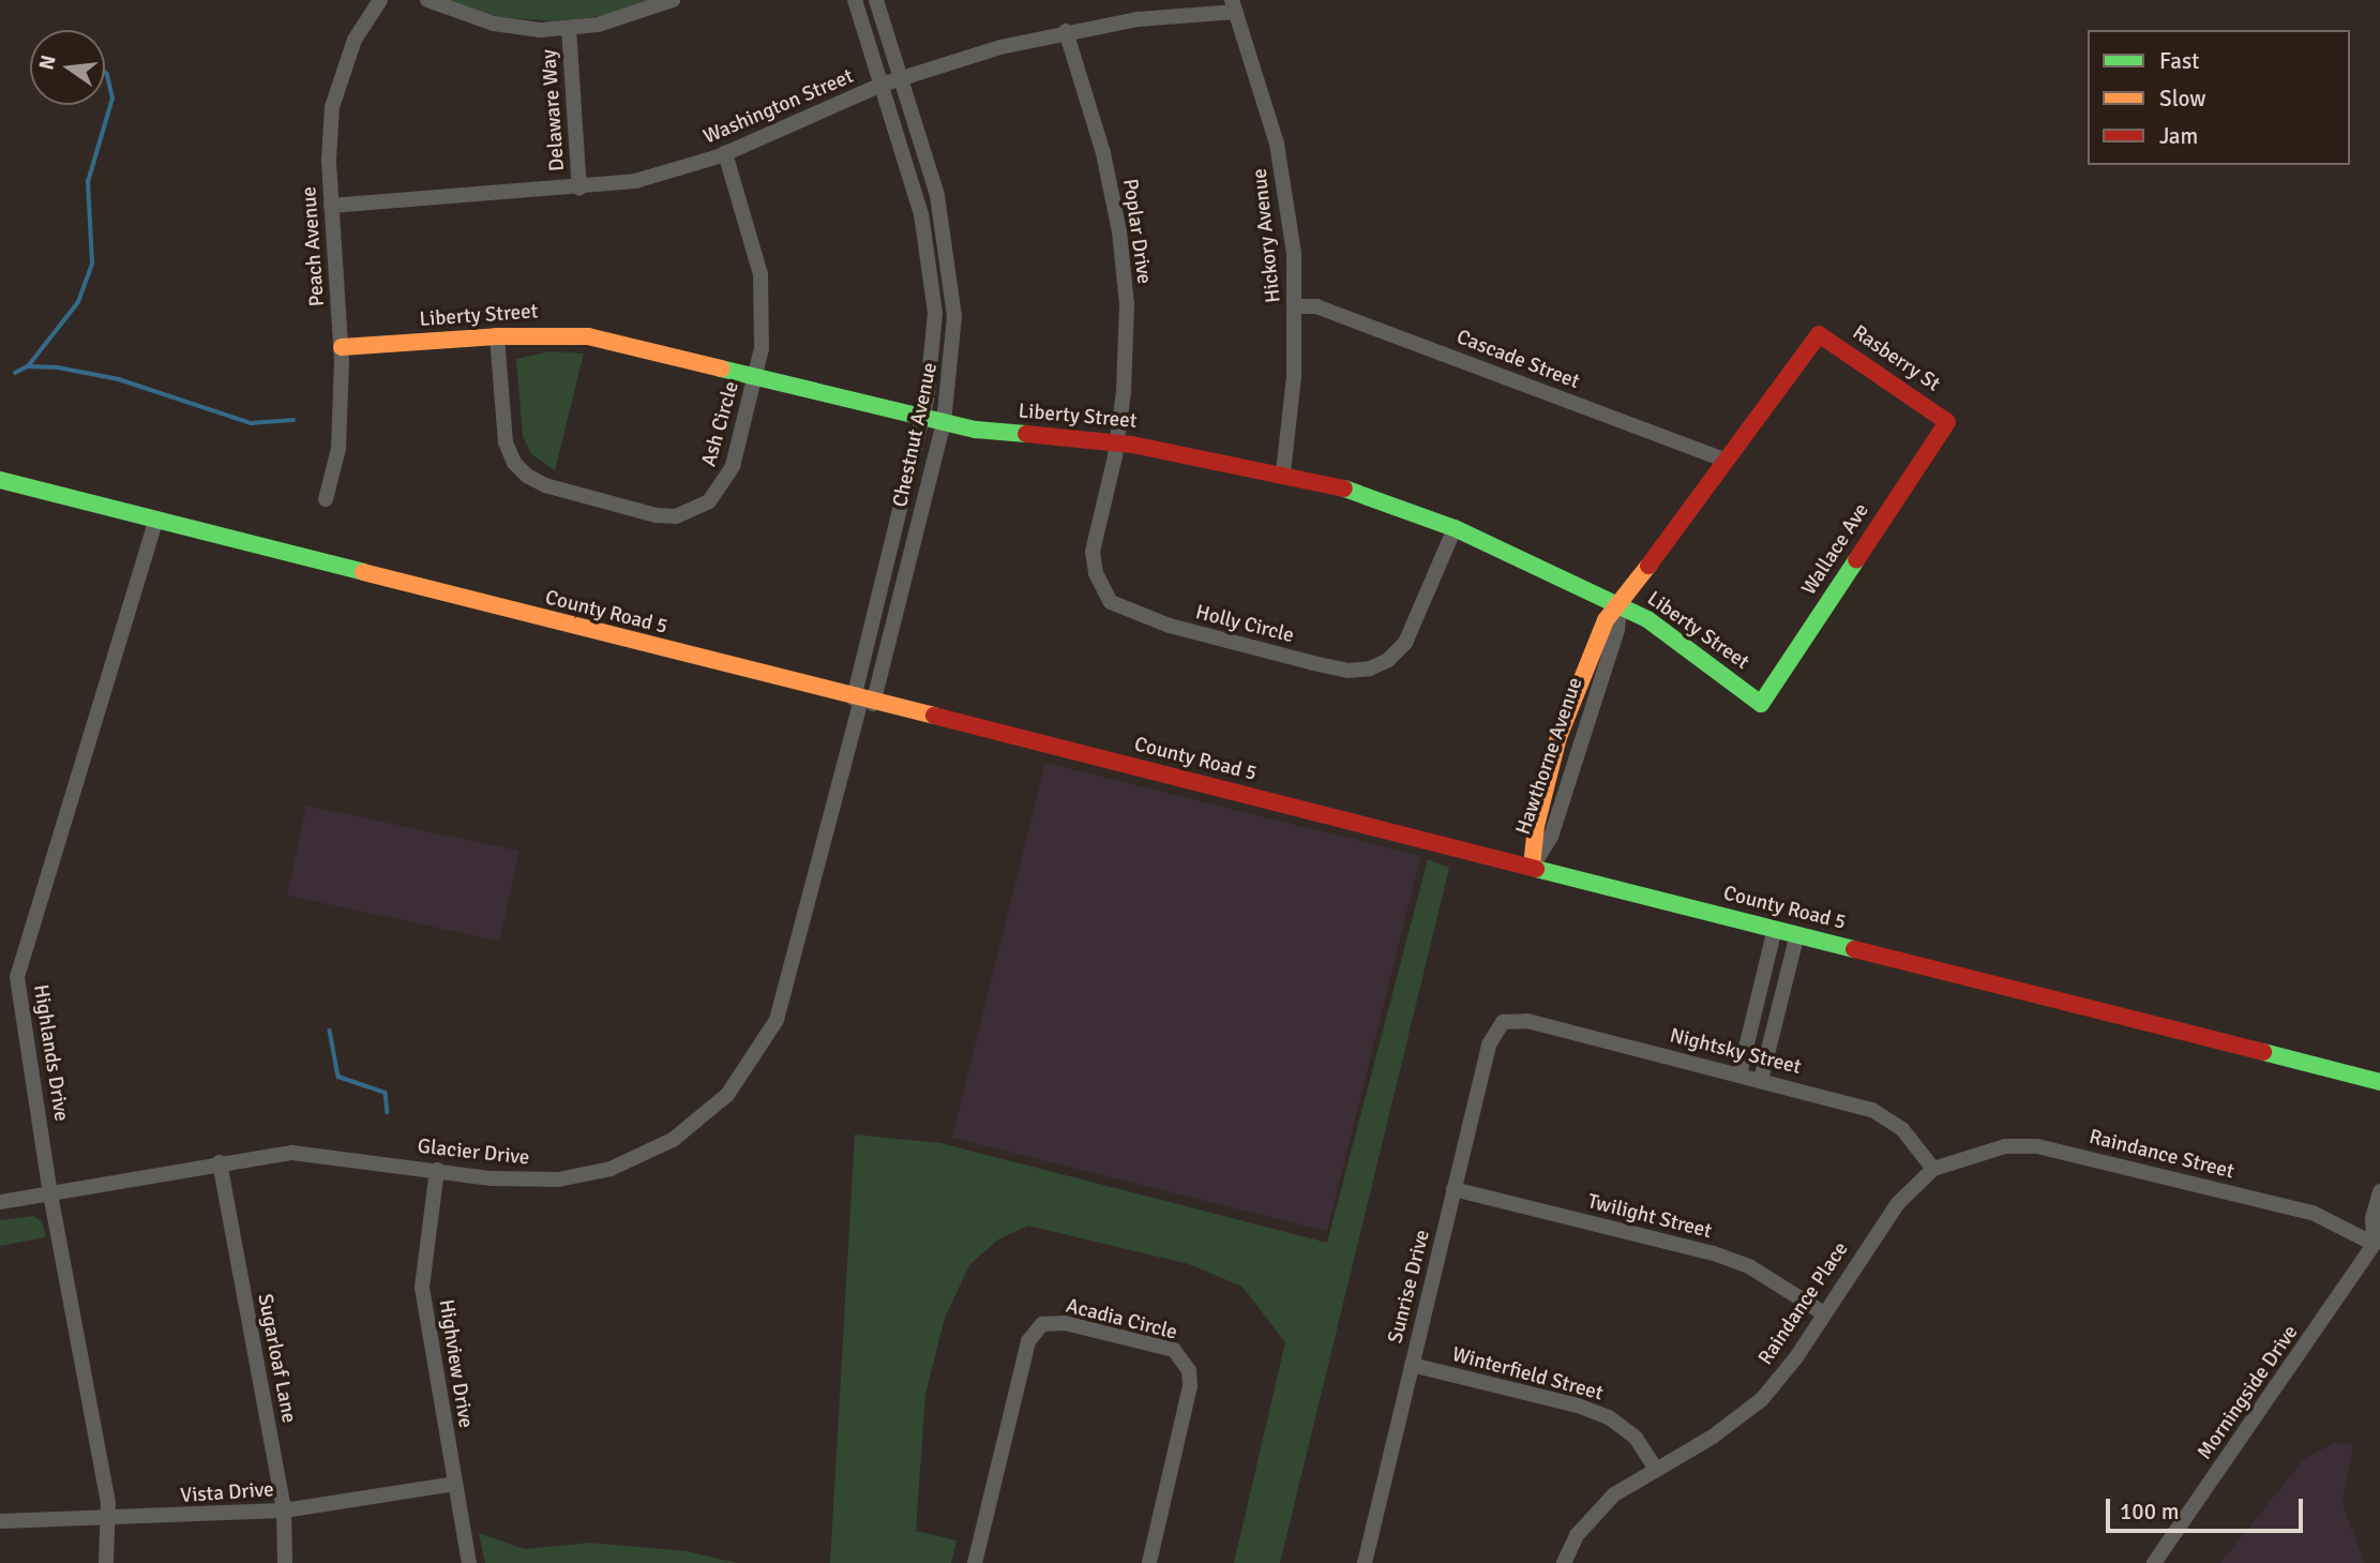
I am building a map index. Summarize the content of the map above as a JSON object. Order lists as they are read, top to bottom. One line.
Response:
{"streets":{"street":["Washington Street","Delaware Way","Poplar Drive","Hickory Avenue","Peach Avenue","Liberty Street","Rasberry St","Cascade Street","Ash Circle","Chestnut Avenue","Wallace Ave","County Road 5","Holly Circle","Hawthorne Avenue","Nightsky Street","Highlands Drive","Glacier Drive","Raindance Street","Twilight Street","Sunrise Drive","Raindance Place","Acadia Circle","Sugarloaf Lane","Highview Drive","Winterfield Street","Morningside Drive","Vista Drive"]},"crossings":[["Washington Street","Delaware Way"],["Washington Street","Poplar Drive"],["Washington Street","Hickory Avenue"],["Washington Street","Peach Avenue"],["Washington Street","Ash Circle"],["Washington Street","Chestnut Avenue"],["Poplar Drive","Liberty Street"],["Poplar Drive","Holly Circle"],["Hickory Avenue","Liberty Street"],["Hickory Avenue","Cascade Street"],["Peach Avenue","Liberty Street"],["Liberty Street","Ash Circle"],["Liberty Street","Chestnut Avenue"],["Liberty Street","Wallace Ave"],["Liberty Street","Holly Circle"],["Liberty Street","Hawthorne Avenue"],["Rasberry St","Wallace Ave"],["Rasberry St","Hawthorne Avenue"],["Cascade Street","Hawthorne Avenue"],["Chestnut Avenue","County Road 5"],["Chestnut Avenue","Glacier Drive"],["County Road 5","Hawthorne Avenue"],["County Road 5","Highlands Drive"],["County Road 5","Glacier Drive"],["Nightsky Street","Raindance Street"],["Nightsky Street","Sunrise Drive"],["Nightsky Street","Raindance Place"],["Highlands Drive","Glacier Drive"],["Highlands Drive","Vista Drive"],["Glacier Drive","Sugarloaf Lane"],["Glacier Drive","Highview Drive"],["Raindance Street","Raindance Place"],["Raindance Street","Morningside Drive"],["Twilight Street","Sunrise Drive"],["Twilight Street","Raindance Place"],["Sunrise Drive","Winterfield Street"],["Raindance Place","Winterfield Street"],["Sugarloaf Lane","Vista Drive"],["Highview Drive","Vista Drive"]],"legend":["Fast","Slow","Jam"],"scale_bar":"100 m","north":"left"}
